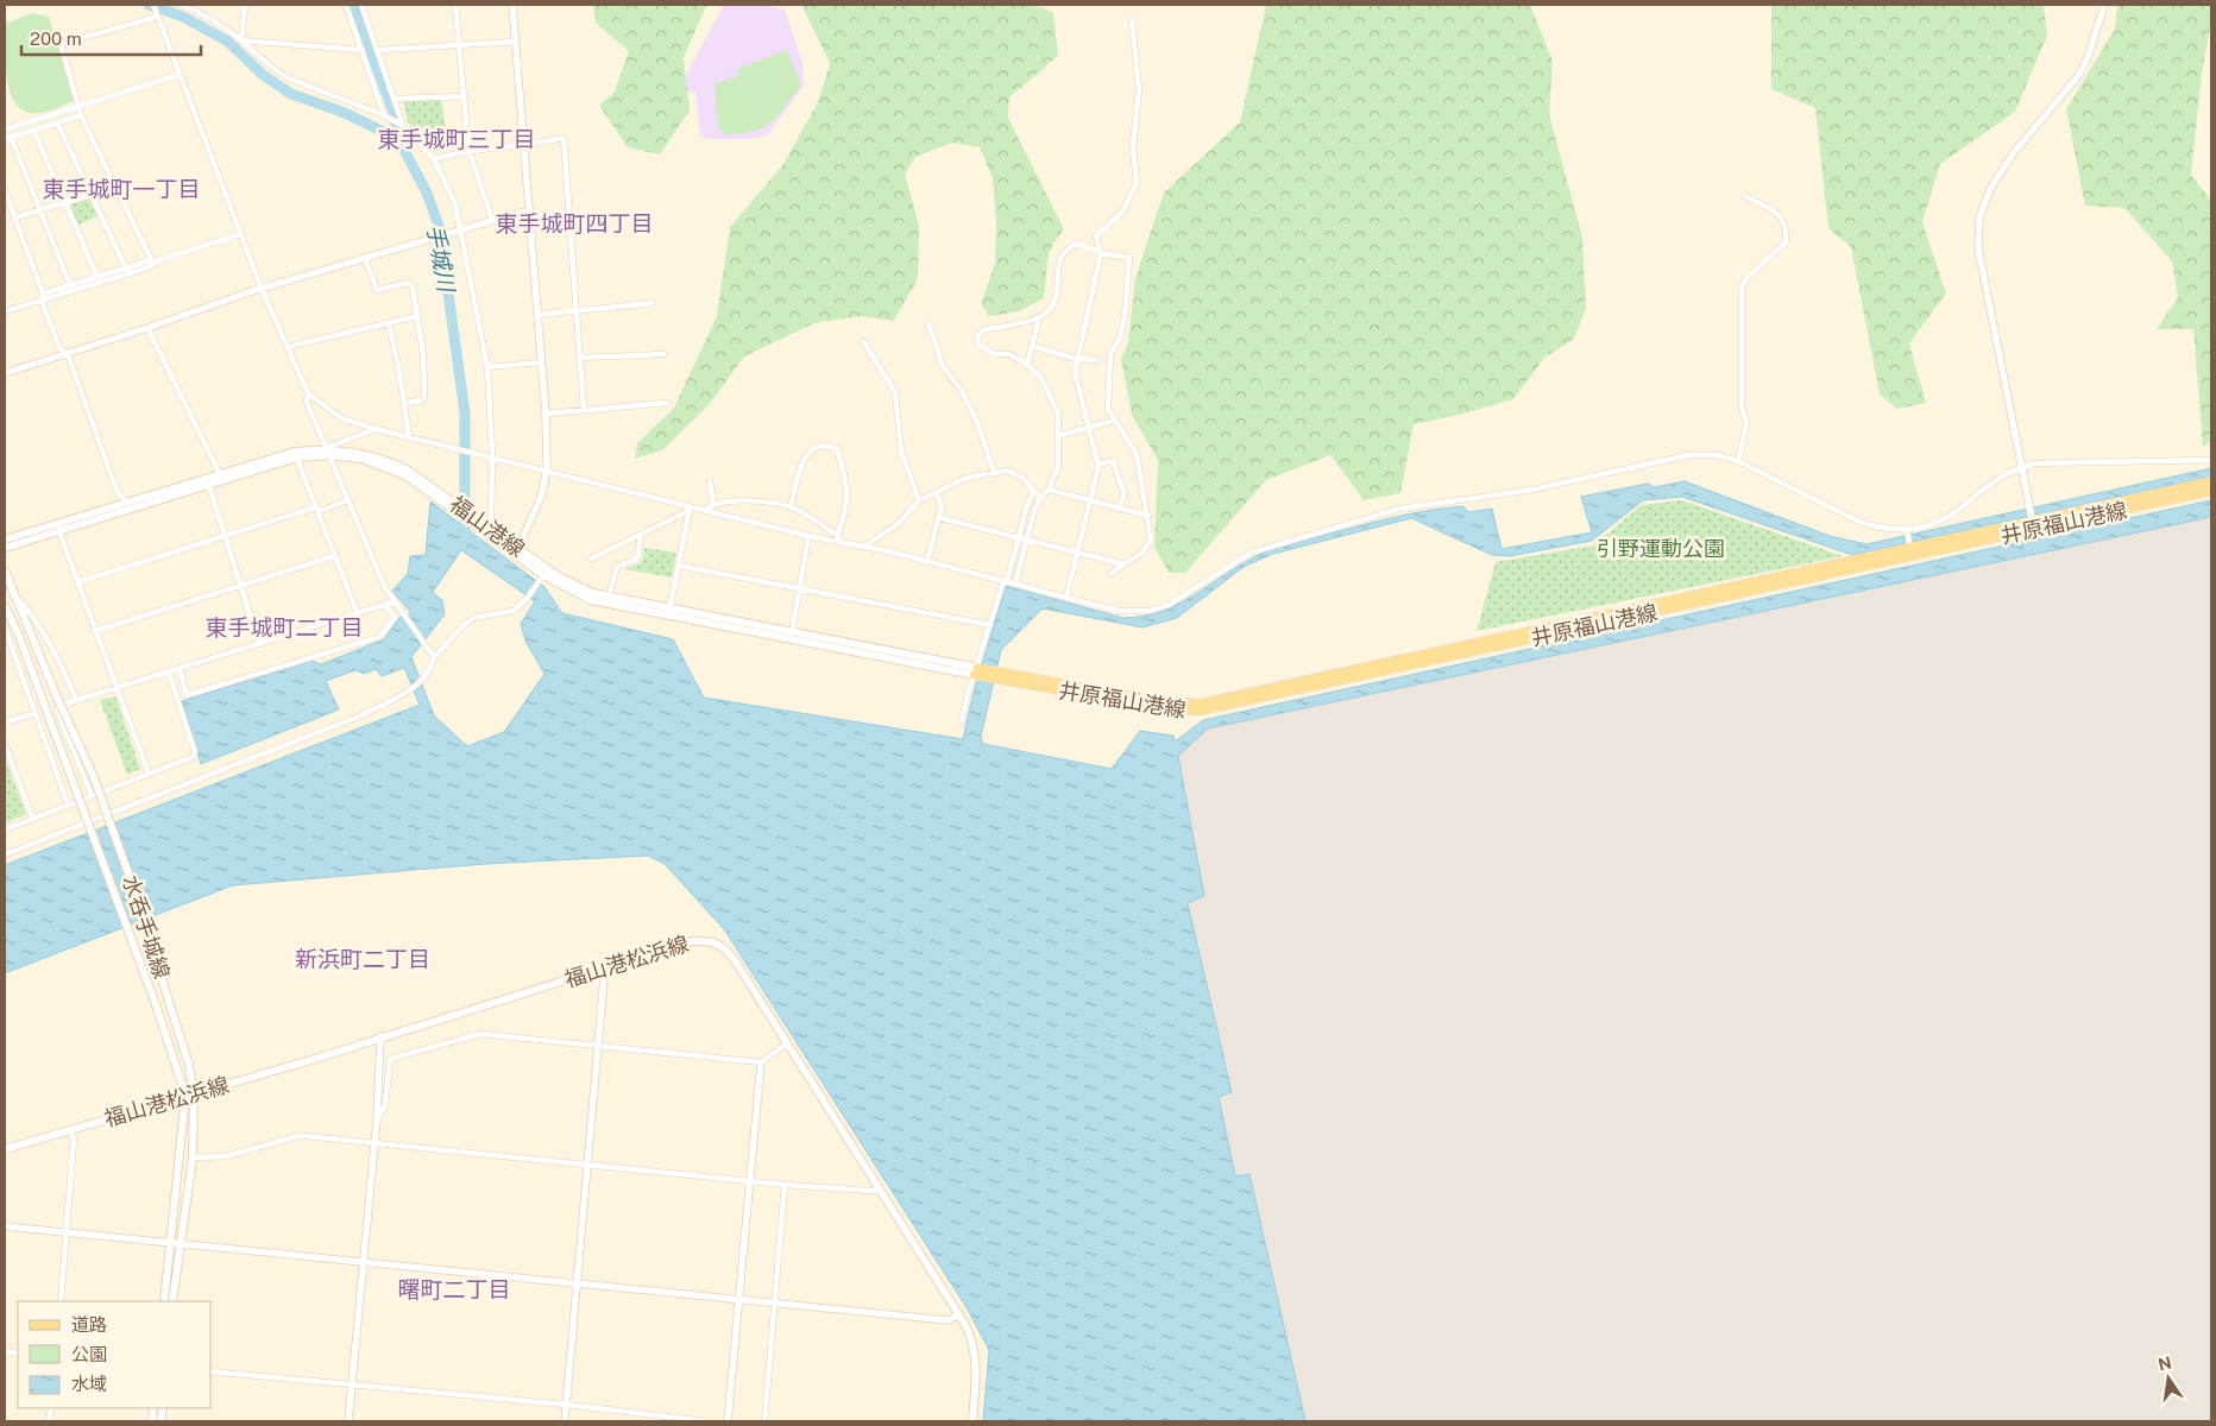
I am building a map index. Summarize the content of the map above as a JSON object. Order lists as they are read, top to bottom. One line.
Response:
{"streets":{"main road":["井原福山港線","福山港線","水呑手城線","福山港松浜線"]},"crossings":[["井原福山港線","福山港線"],["水呑手城線","福山港松浜線"]],"districts":["東手城町三丁目","東手城町一丁目","東手城町四丁目","東手城町二丁目","新浜町二丁目","曙町二丁目"],"water":["手城川"],"parks":["引野運動公園"],"legend":["道路","公園","水域"],"scale_bar":"200 m","north":"top"}
